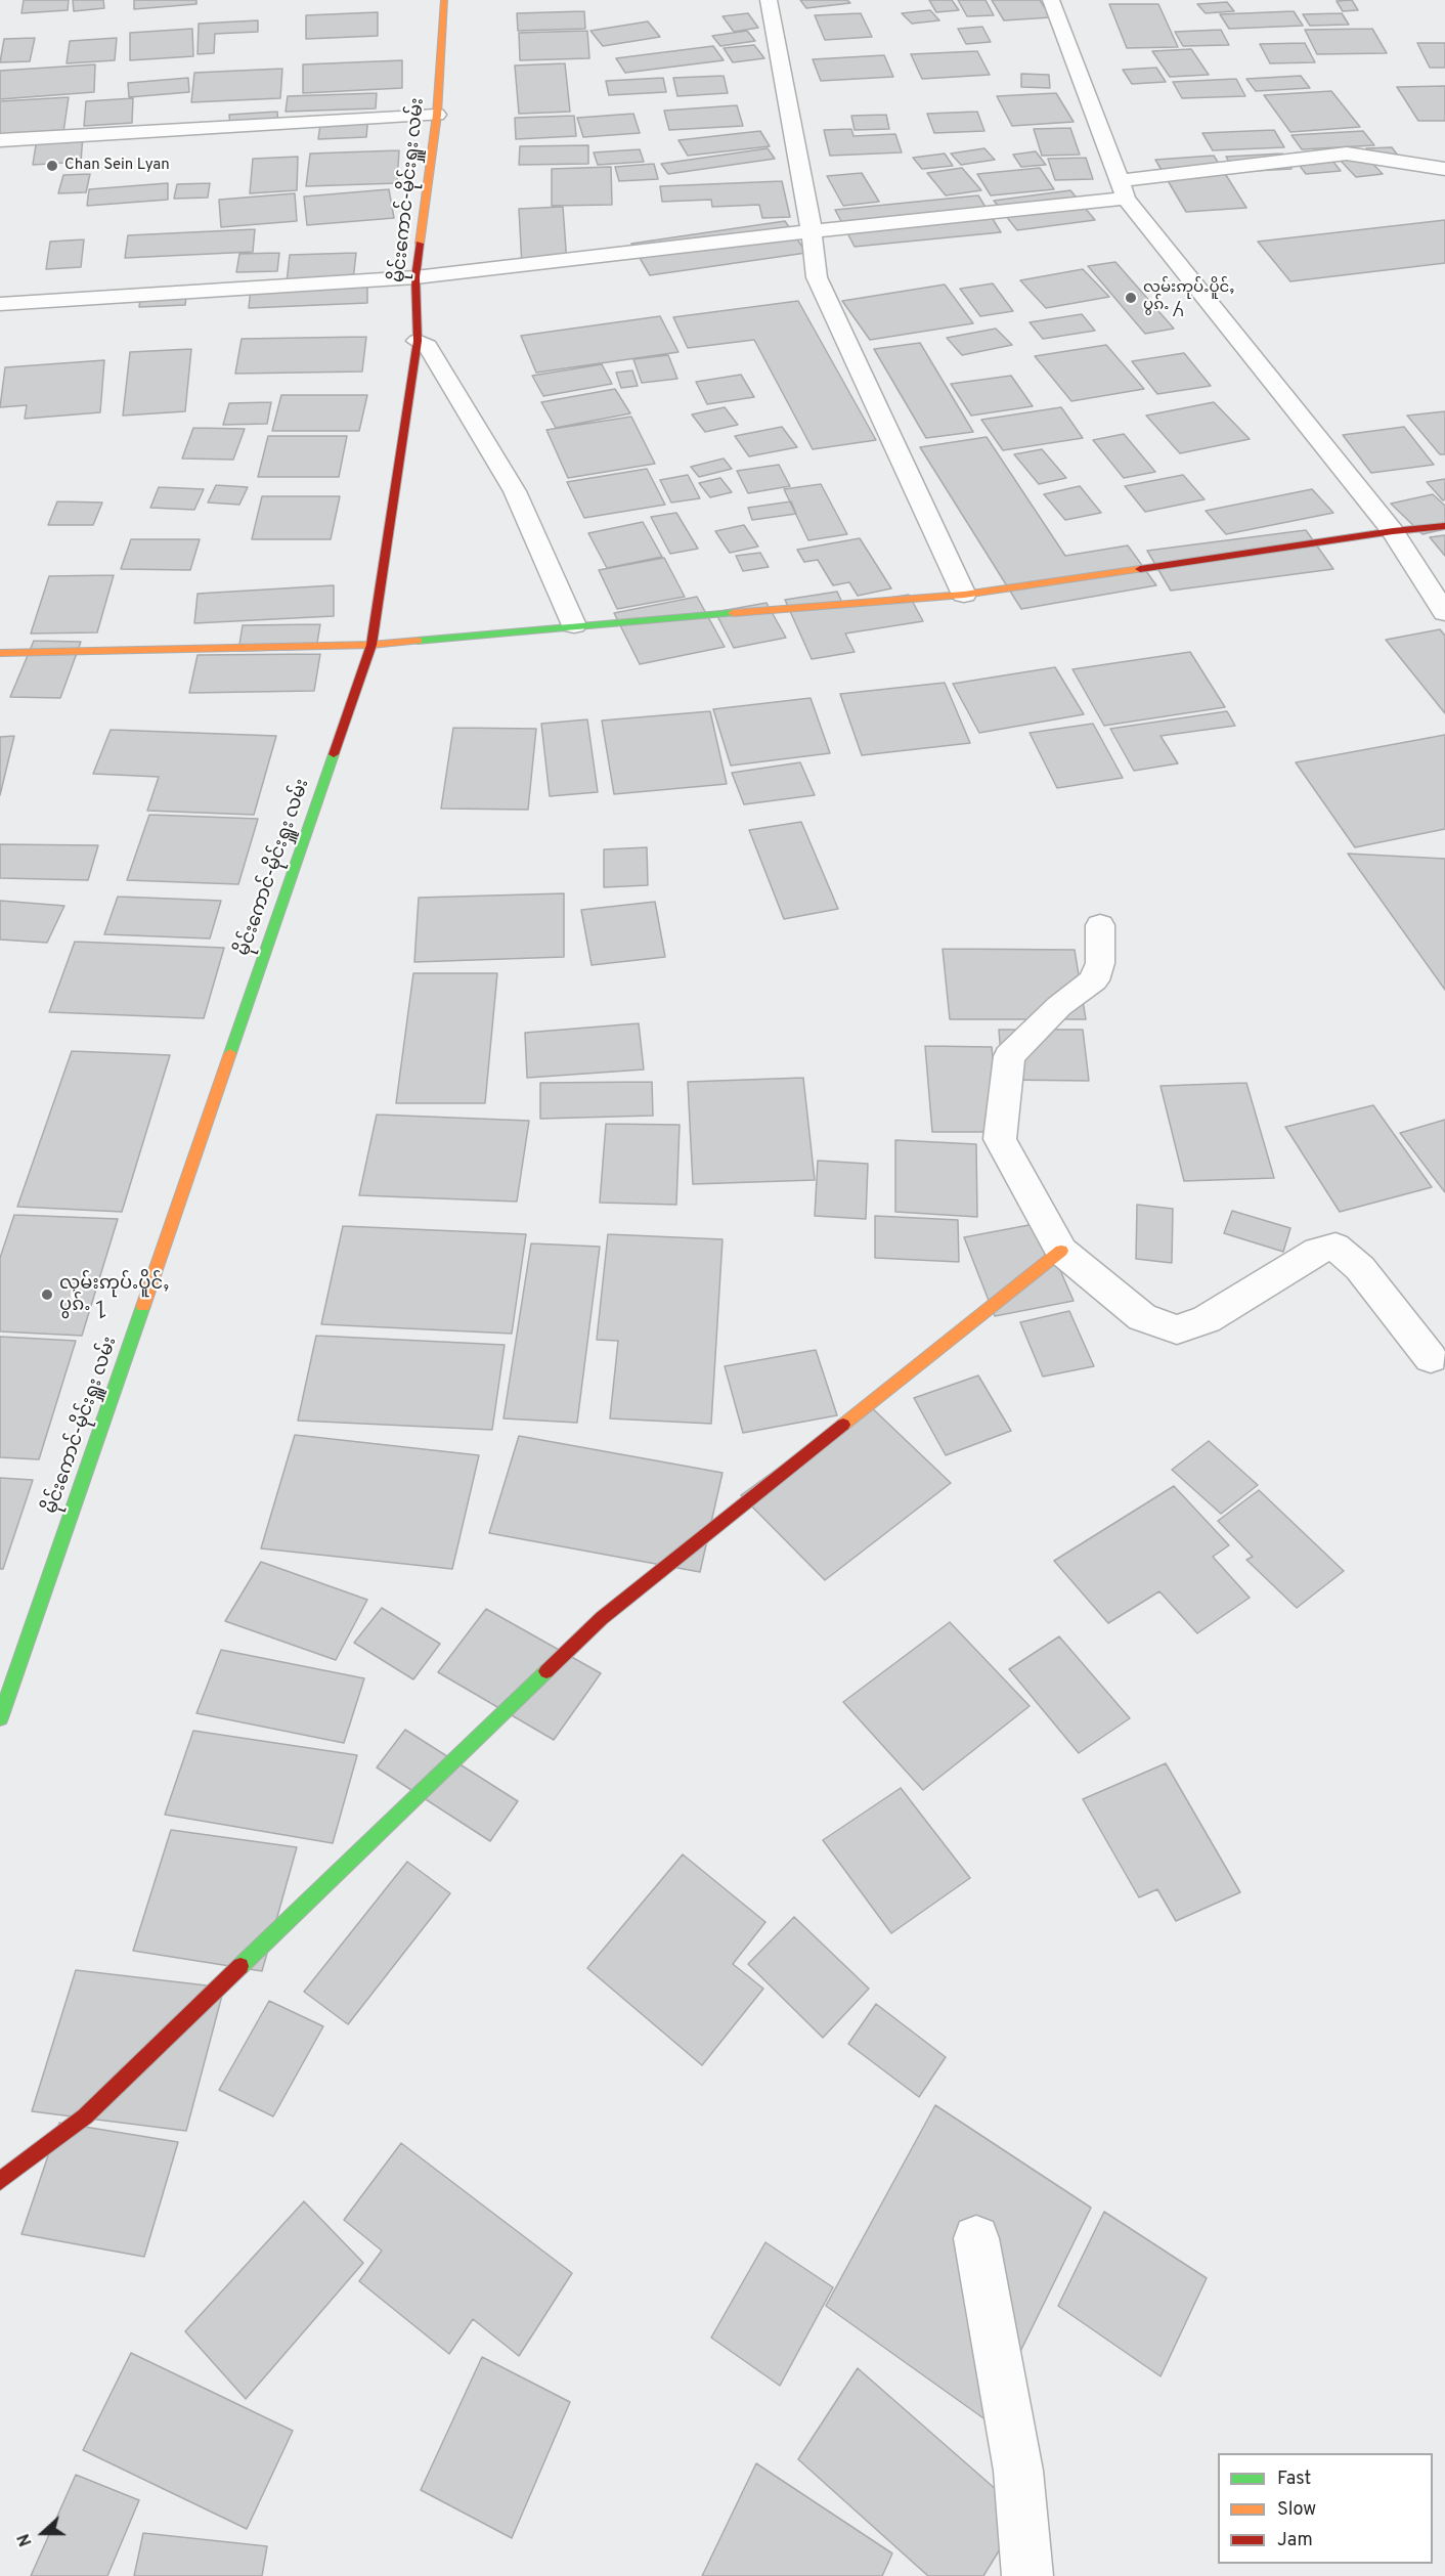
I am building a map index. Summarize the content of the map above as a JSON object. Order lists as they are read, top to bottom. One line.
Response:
{"streets":{"main road":["မိုင်းကောင်-မိုင်းရှူး လမ်း"]},"places":["Chan Sein Lyan","လုမ်းဢုပ်ႉပိူင်ႇ ပွၵ်ႉ ႓","လုမ်းဢုပ်ႉပိူင်ႇ ပွၵ်ႉ ႑"],"legend":["Fast","Slow","Jam"],"north":"left"}
